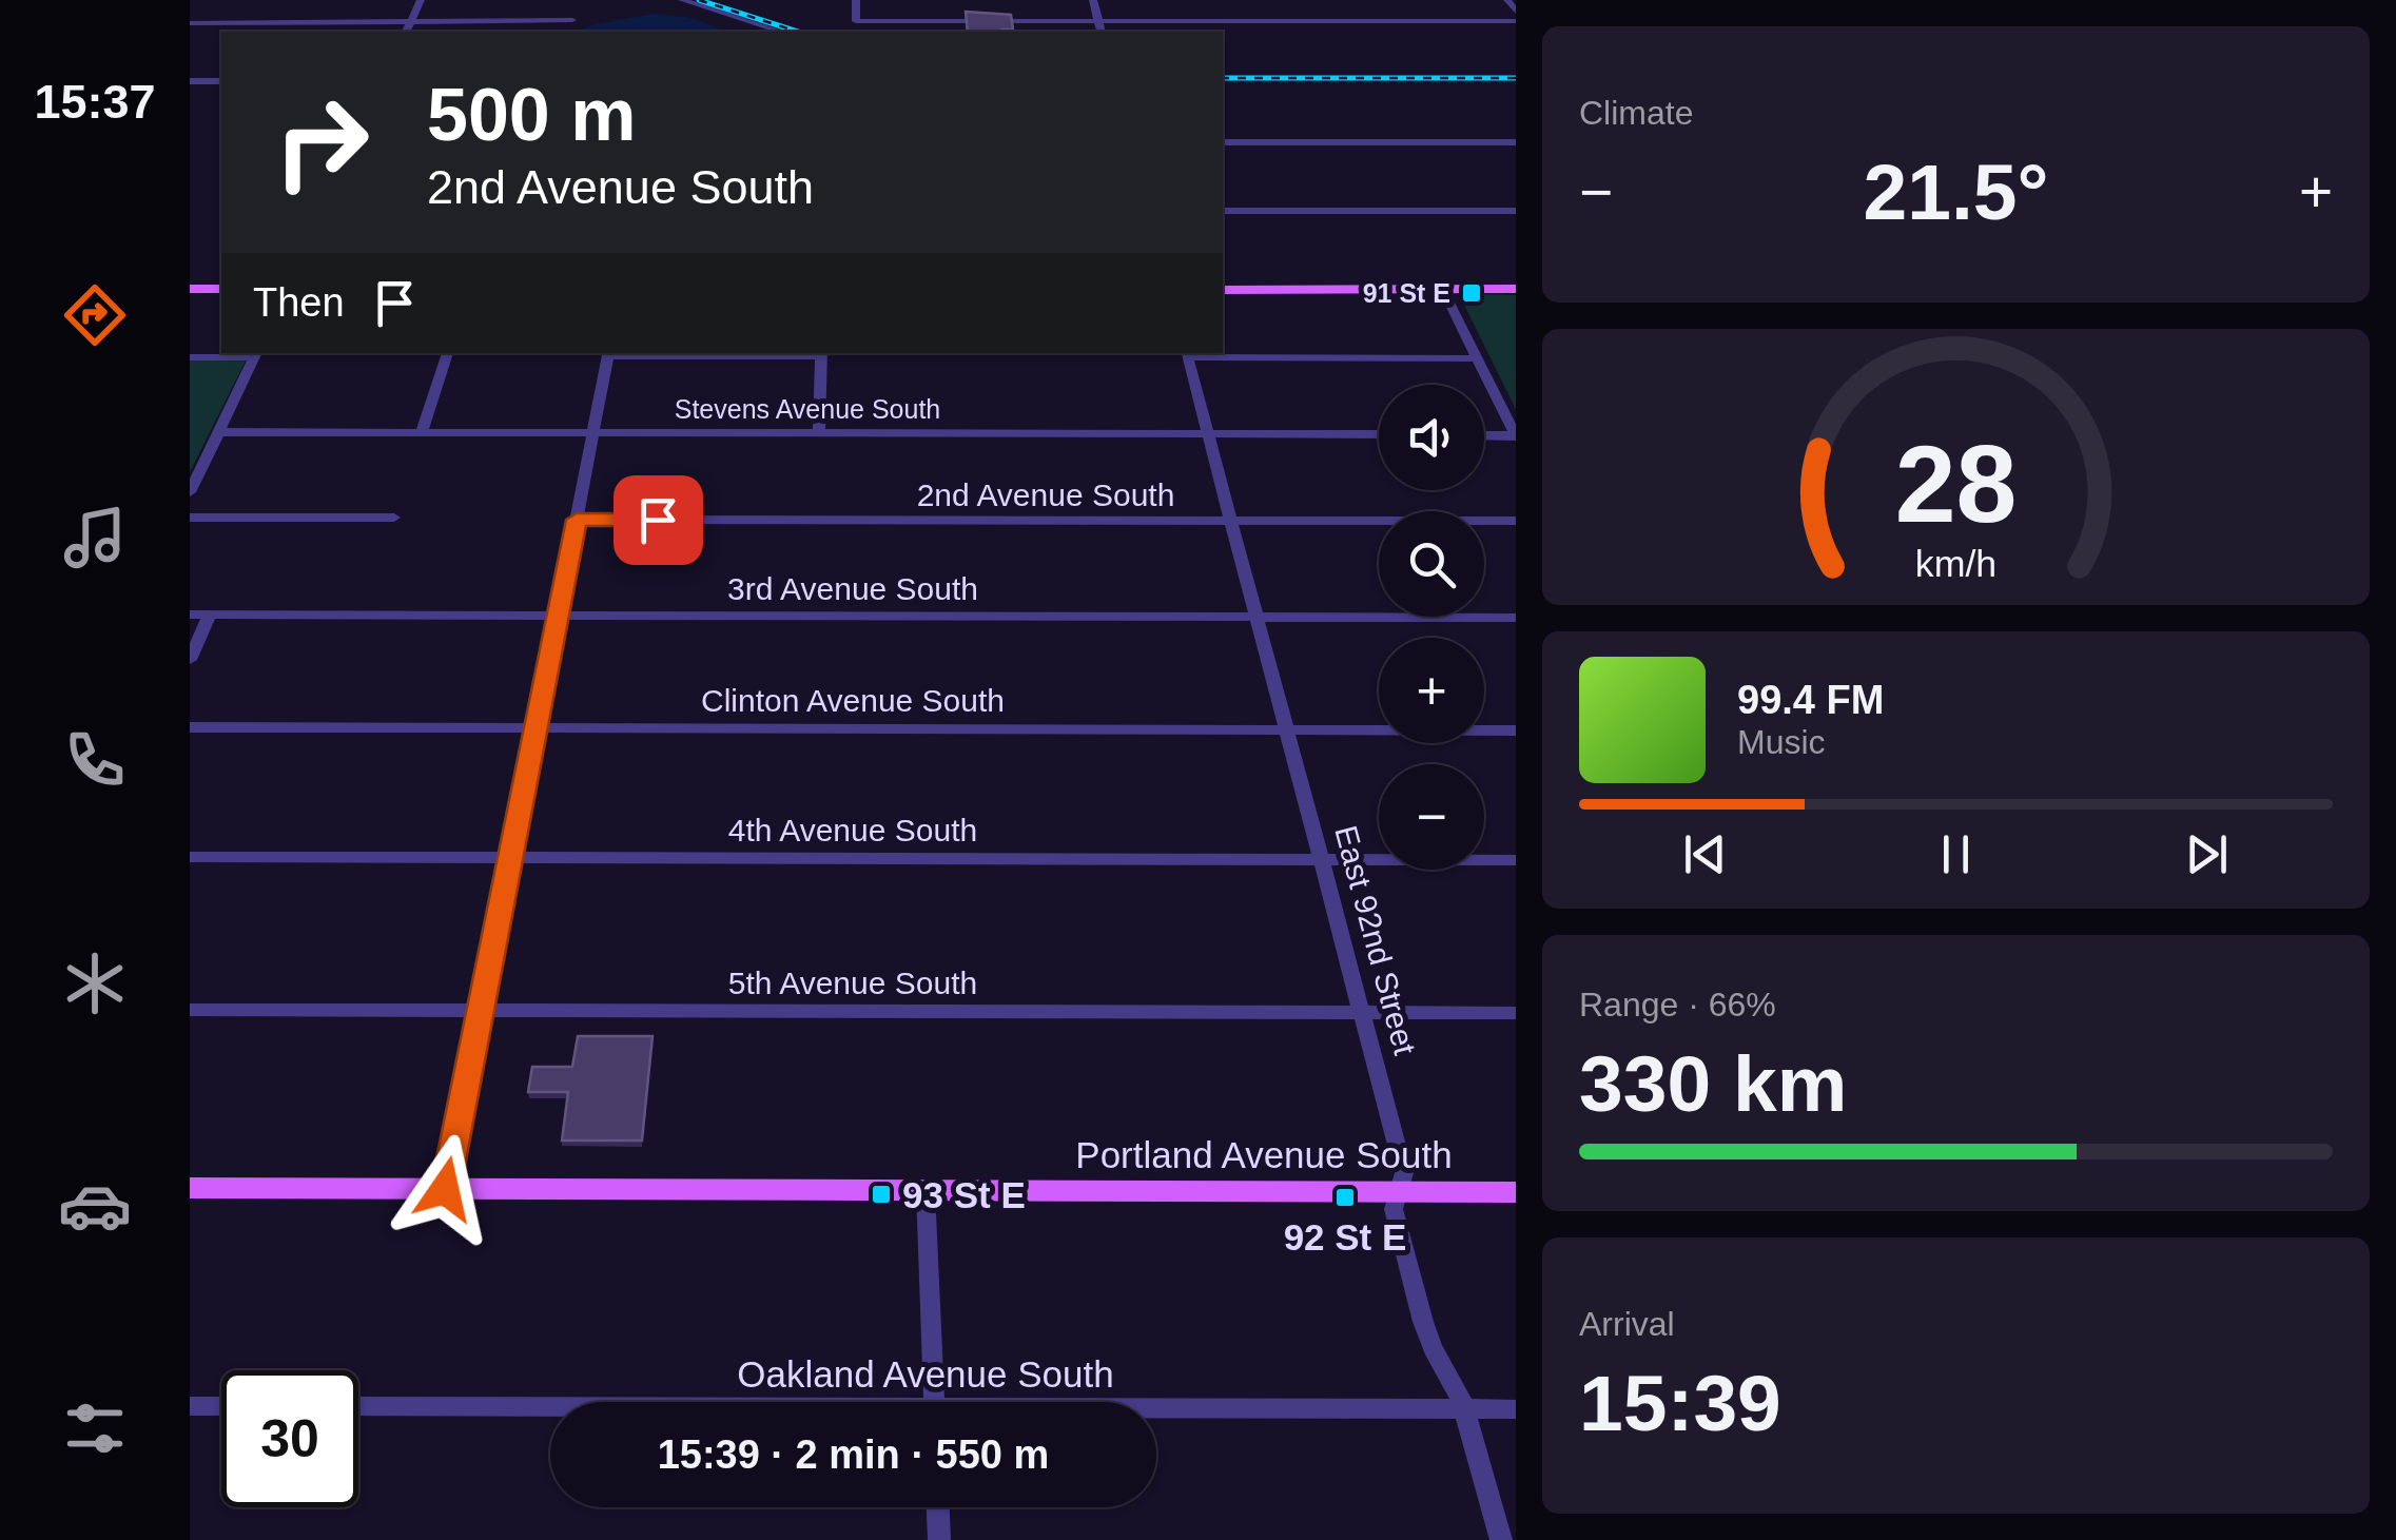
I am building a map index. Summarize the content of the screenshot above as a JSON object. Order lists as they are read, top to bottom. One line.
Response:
{"streets":{"main road":["Portland Avenue South"],"street":["Stevens Avenue South","2nd Avenue South","3rd Avenue South","Clinton Avenue South","4th Avenue South","East 92nd Street","5th Avenue South","Oakland Avenue South"]},"crossings":[["Stevens Avenue South","East 92nd Street"],["2nd Avenue South","East 92nd Street"],["3rd Avenue South","East 92nd Street"],["Clinton Avenue South","East 92nd Street"],["4th Avenue South","East 92nd Street"],["East 92nd Street","5th Avenue South"],["East 92nd Street","Portland Avenue South"],["East 92nd Street","Oakland Avenue South"]],"places":{"transit":["91 St E","93 St E","92 St E"]},"page":{"tabs":"15:37","tile":["Climate",["Range · 66%","330 km"],["Arrival","15:39"]],"turn":["500 m","2nd Avenue South"],"heat":["−","21.5°","+"],"then":"Then","map_buttons":["+","−"],"song":["99.4 FM","Music"],"limit":"30","trip":"15:39 · 2 min · 550 m","gauge":["28","km/h"]}}
